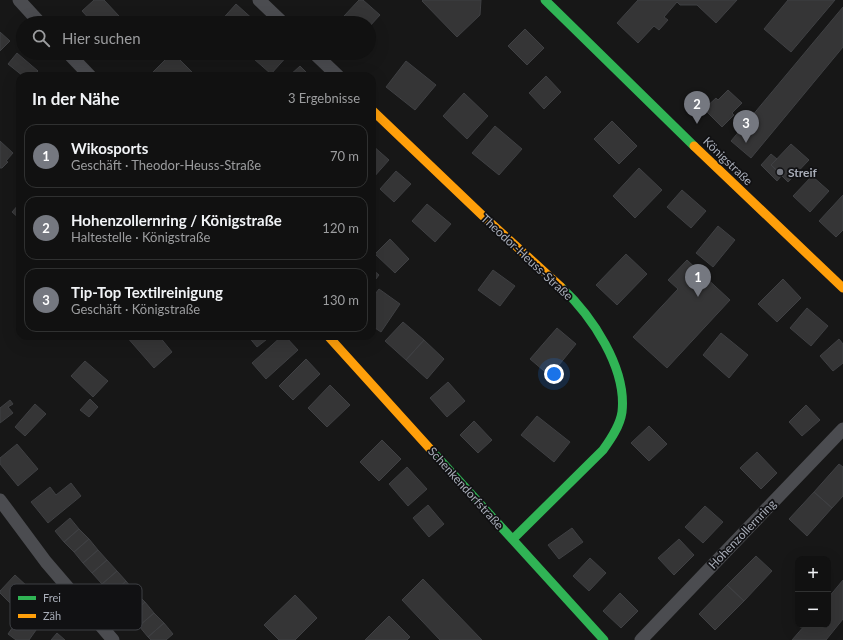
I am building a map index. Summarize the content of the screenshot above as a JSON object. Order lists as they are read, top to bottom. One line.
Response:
{"streets":{"street":["Königstraße","Theodor-Heuss-Straße","Schenkendorfstraße","Hohenzollernring"]},"crossings":[["Theodor-Heuss-Straße","Schenkendorfstraße"]],"places":["Streif"],"legend":["Frei","Zäh"],"page":{"search":"Hier suchen","heading":["In der Nähe","3 Ergebnisse"],"pins":["2","3","1"],"list":[{"mark":"1","name":"Wikosports","note":"Geschäft · Theodor-Heuss-Straße","value":"70 m"},{"mark":"2","name":"Hohenzollernring / Königstraße","note":"Haltestelle · Königstraße","value":"120 m"},{"mark":"3","name":"Tip-Top Textilreinigung","note":"Geschäft · Königstraße","value":"130 m"}],"map_buttons":["+","−"]}}
